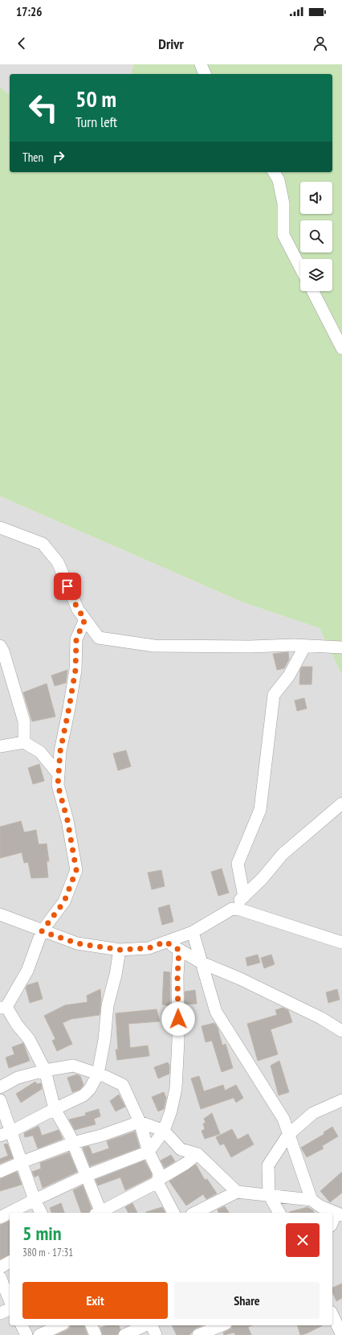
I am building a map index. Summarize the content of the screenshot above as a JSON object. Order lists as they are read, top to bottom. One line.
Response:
{"page":{"status":"17:26","header":"Drivr","turn":["50 m","Turn left"],"then":"Then","heading":["5 min","380 m · 17:31"],"buttons":["Exit","Share"]}}
